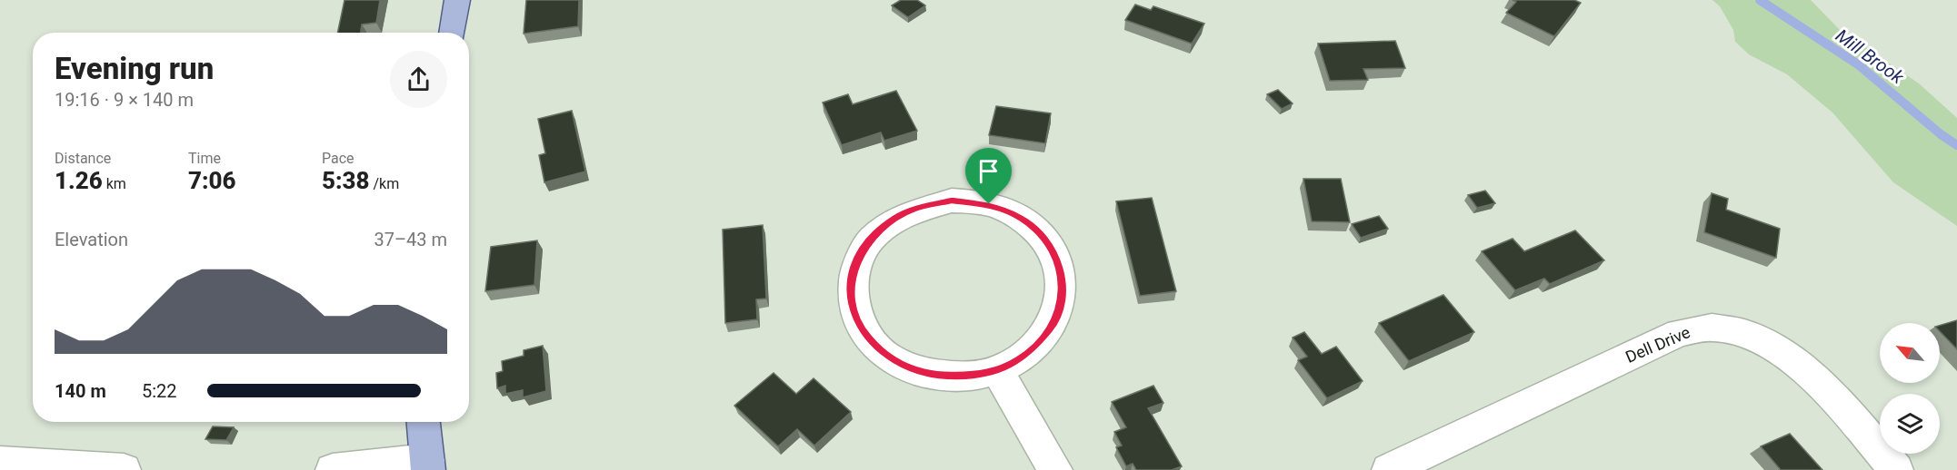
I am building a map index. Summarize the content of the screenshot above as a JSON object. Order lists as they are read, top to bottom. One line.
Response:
{"streets":{"street":["Dell Drive"]},"water":["Mill Brook"],"north":"top left","page":{"heading":["Evening run","19:16 · 9 × 140 m"],"stats":[["Distance","1.26 km"],["Time","7:06"],["Pace","5:38 /km"]],"chart":["Elevation","37–43 m"],"list":[{"name":"140 m","note":"5:22"}]}}
